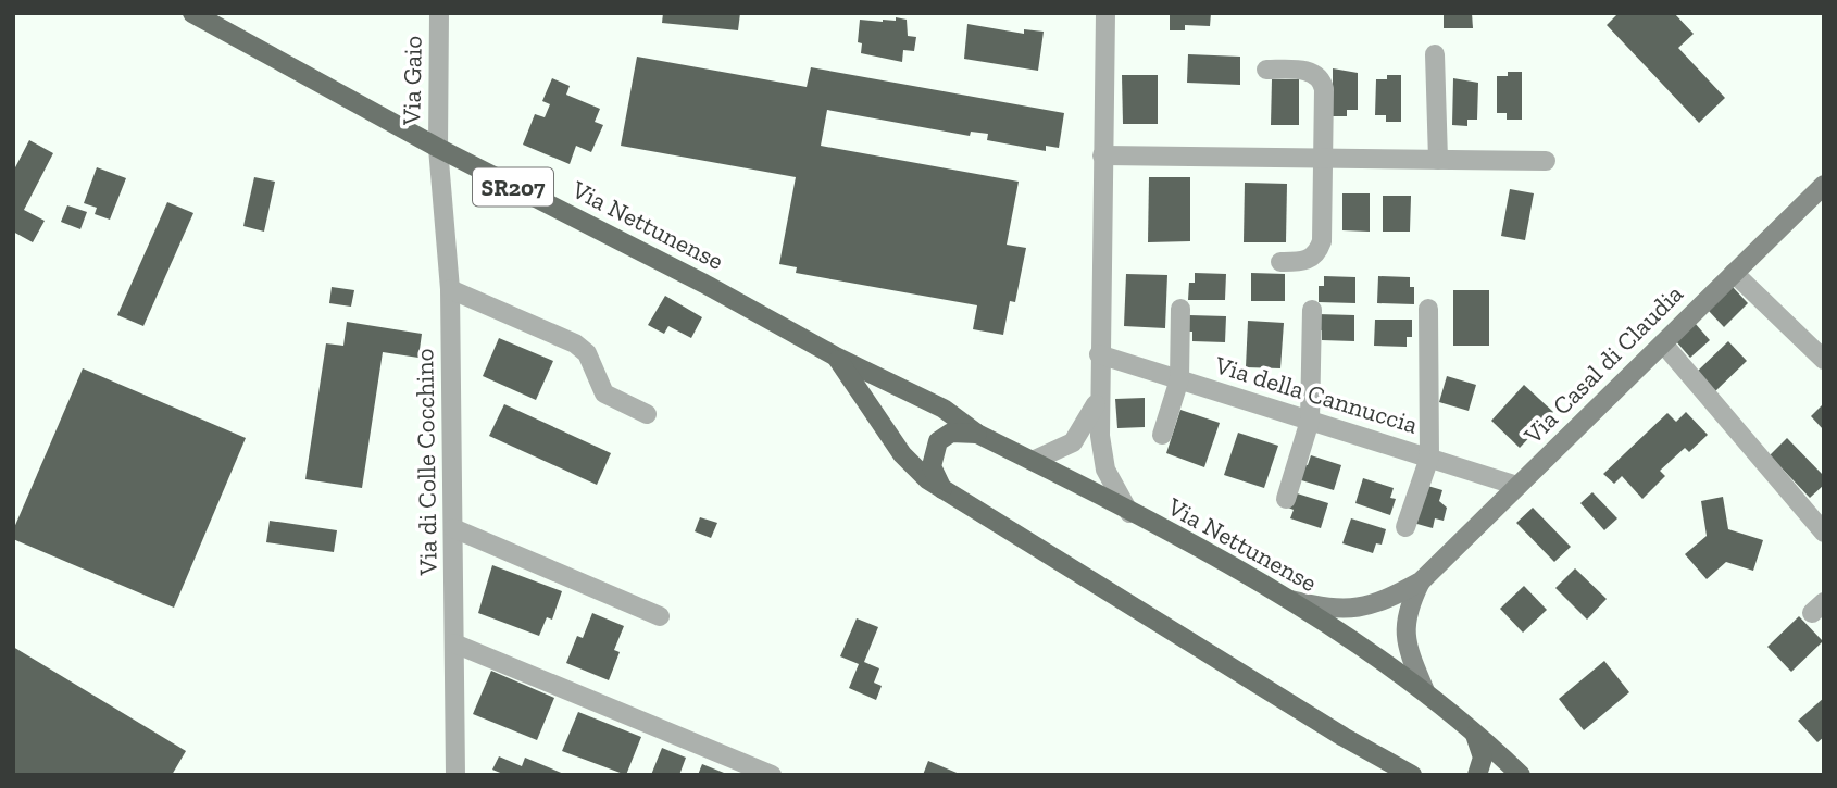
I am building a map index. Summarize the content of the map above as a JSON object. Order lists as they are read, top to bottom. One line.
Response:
{"streets":{"main road":["SR207","Via Nettunense"],"street":["Via Gaio","Via Casal di Claudia","Via della Cannuccia","Via di Colle Cocchino"]},"crossings":[["Via Gaio","Via Nettunense"],["Via Gaio","Via di Colle Cocchino"],["Via Nettunense","Via Casal di Claudia"],["Via Nettunense","Via di Colle Cocchino"],["Via Casal di Claudia","Via della Cannuccia"]]}
